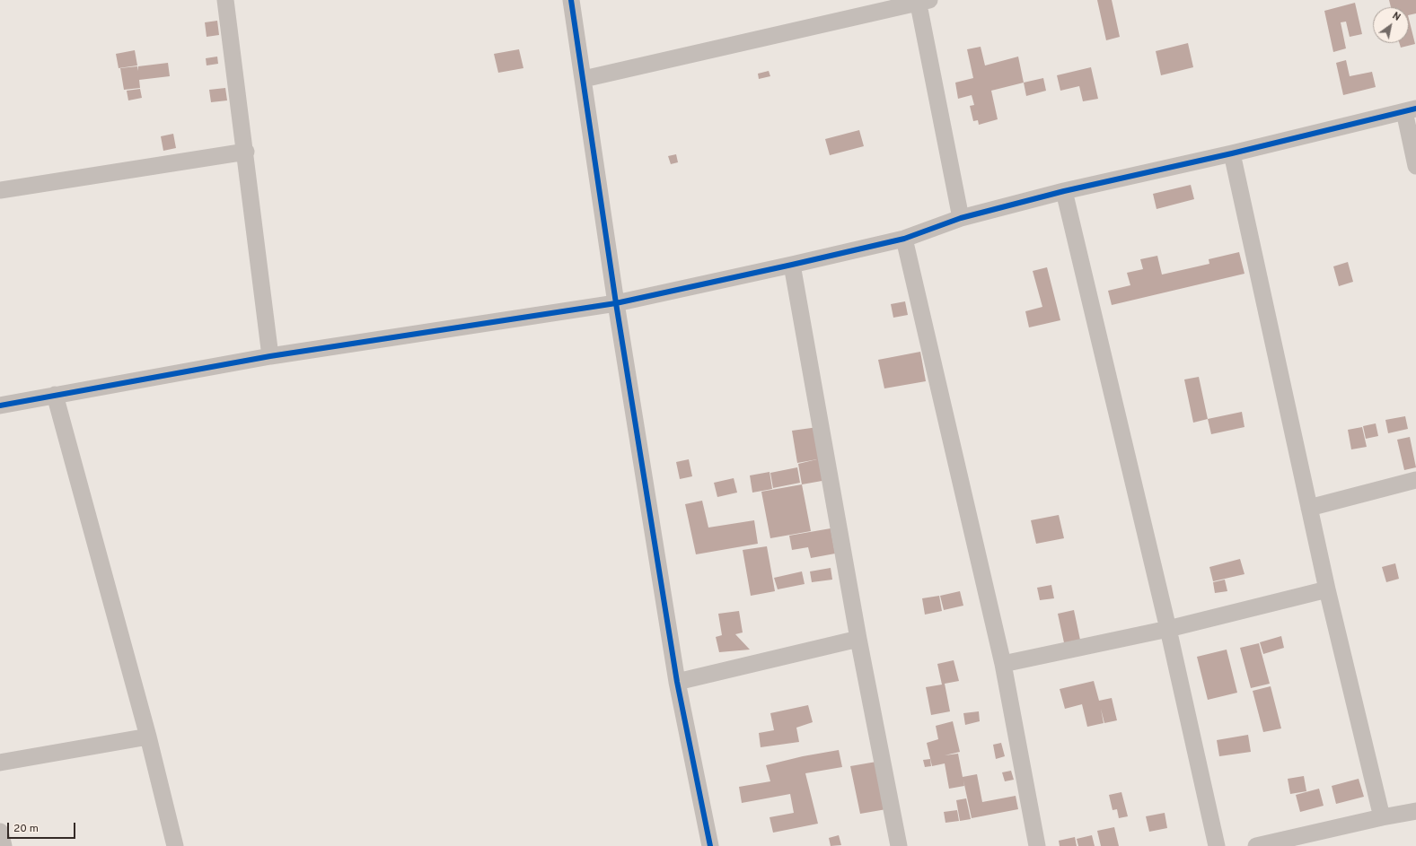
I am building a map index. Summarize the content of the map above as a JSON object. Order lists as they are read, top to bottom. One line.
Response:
{"scale_bar":"20 m","north":"top right"}
